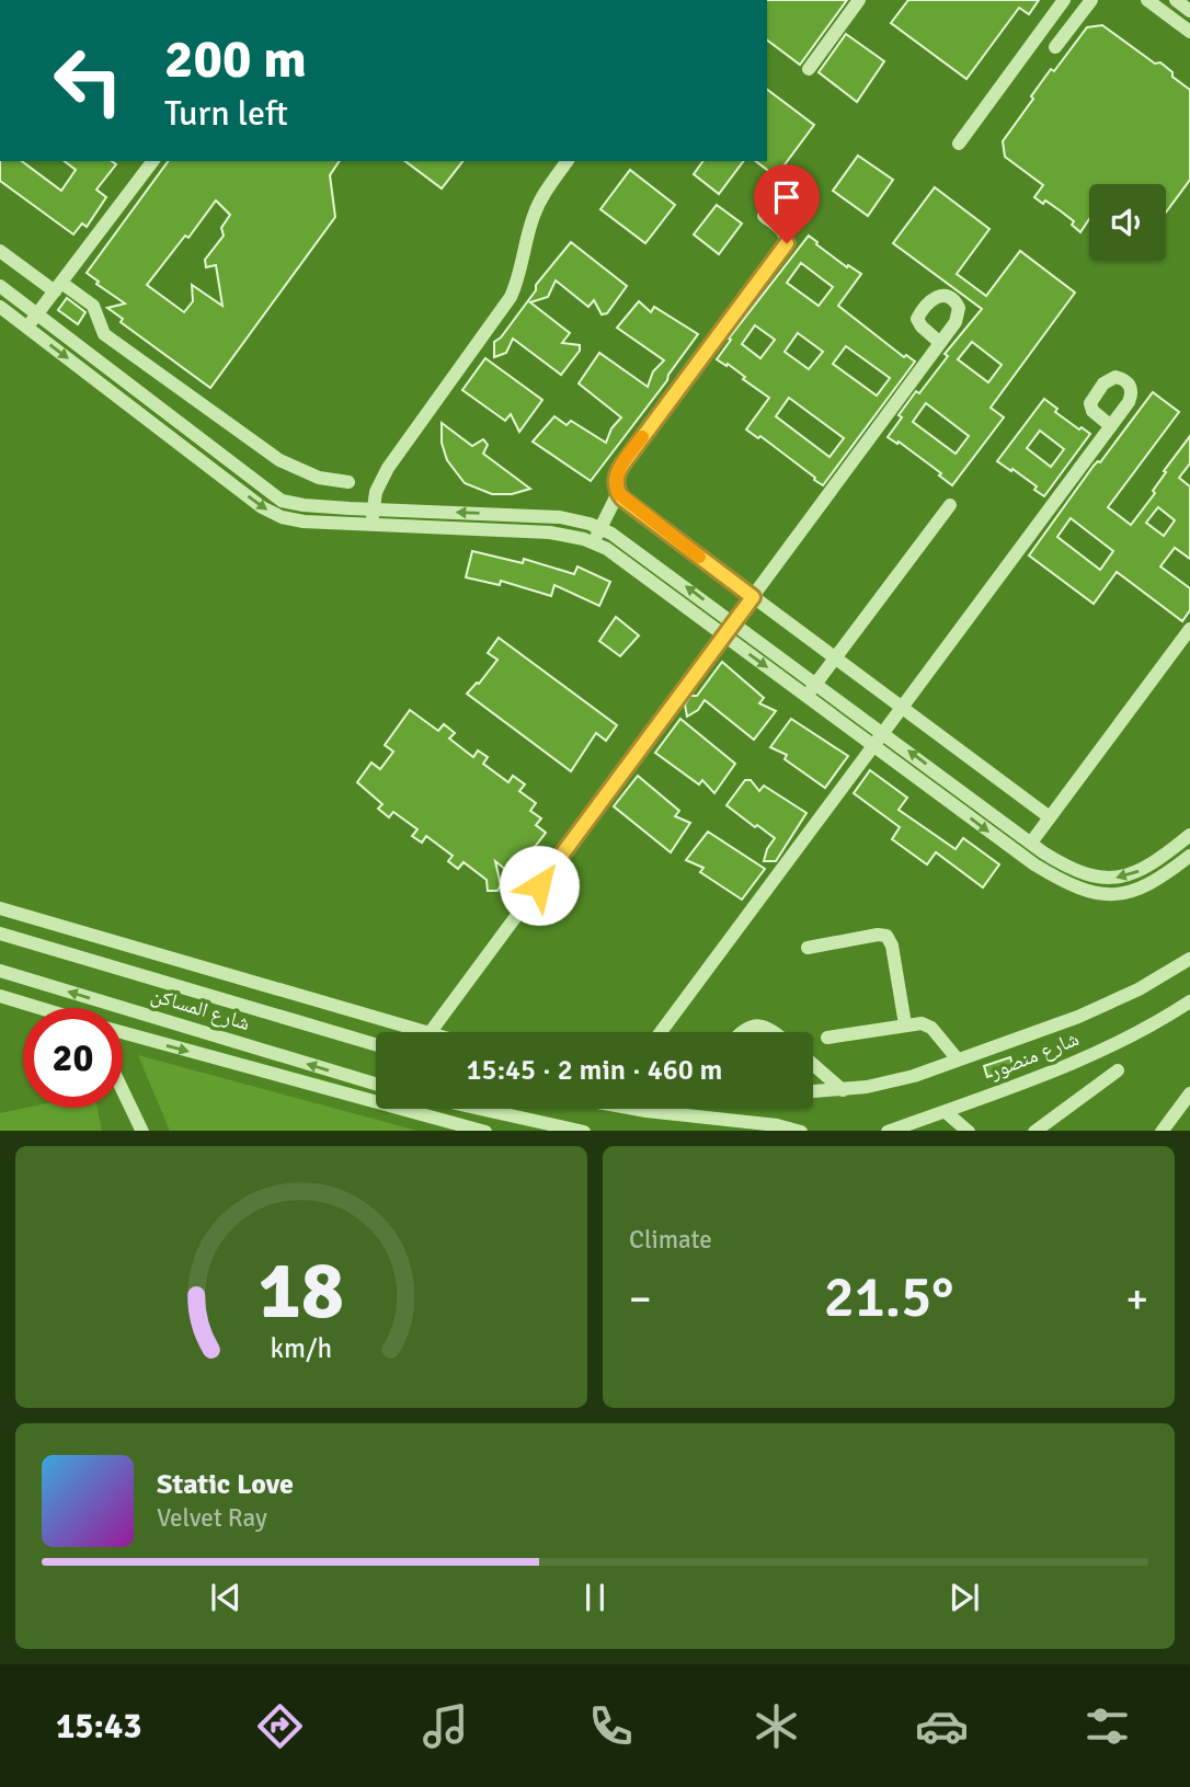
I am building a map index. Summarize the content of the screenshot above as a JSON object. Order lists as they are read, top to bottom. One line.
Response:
{"streets":{"street":["شارع المساكن","شارع منصور"]},"page":{"turn":["200 m","Turn left"],"limit":"20","trip":"15:45 · 2 min · 460 m","tile":"Climate","heat":["−","21.5°","+"],"song":["Static Love","Velvet Ray"],"tabs":"15:43","gauge":["18","km/h"]}}
